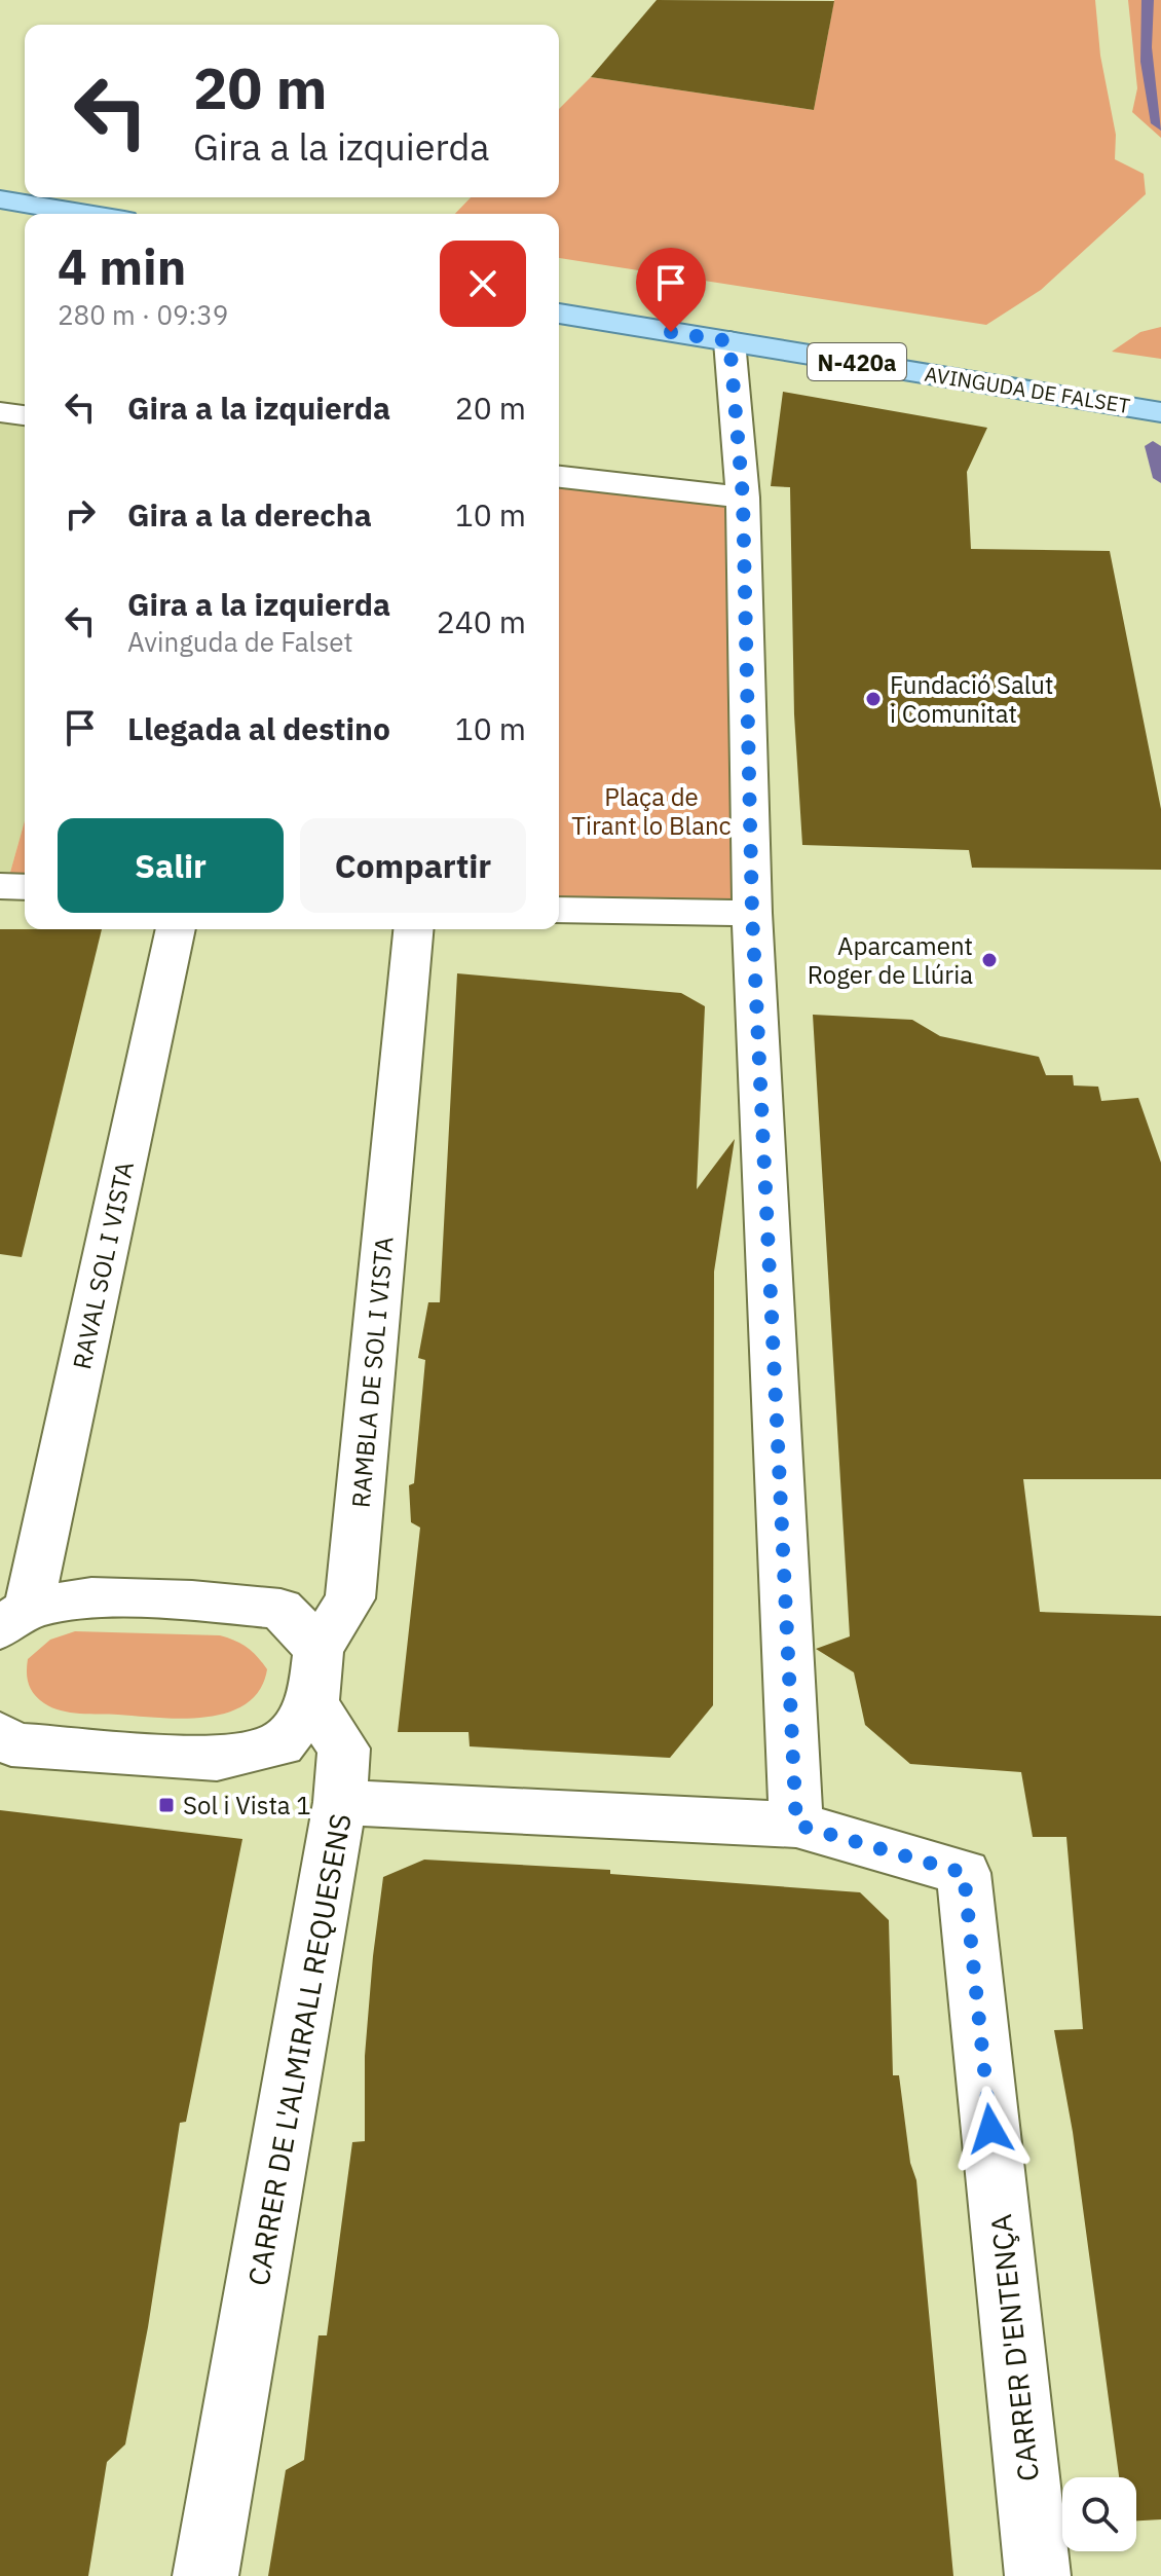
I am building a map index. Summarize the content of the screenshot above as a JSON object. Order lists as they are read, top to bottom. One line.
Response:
{"streets":{"main road":["N-420a","AVINGUDA DE FALSET"],"street":["RAVAL SOL I VISTA","RAMBLA DE SOL I VISTA","CARRER DE L'ALMIRALL REQUESENS","CARRER D'ENTENÇA"]},"crossings":[["CARRER DE L'ALMIRALL REQUESENS","CARRER D'ENTENÇA"]],"parks":["Plaça de Tirant lo Blanc"],"places":{"other":["Fundació Salut i Comunitat","Aparcament Roger de Llúria"],"transit":["Sol i Vista 1"]},"page":{"turn":["20 m","Gira a la izquierda"],"heading":["4 min","280 m · 09:39"],"list":[{"name":"Gira a la izquierda","value":"20 m"},{"name":"Gira a la derecha","value":"10 m"},{"name":"Gira a la izquierda","note":"Avinguda de Falset","value":"240 m"},{"name":"Llegada al destino","value":"10 m"}],"buttons":["Salir","Compartir"]}}
